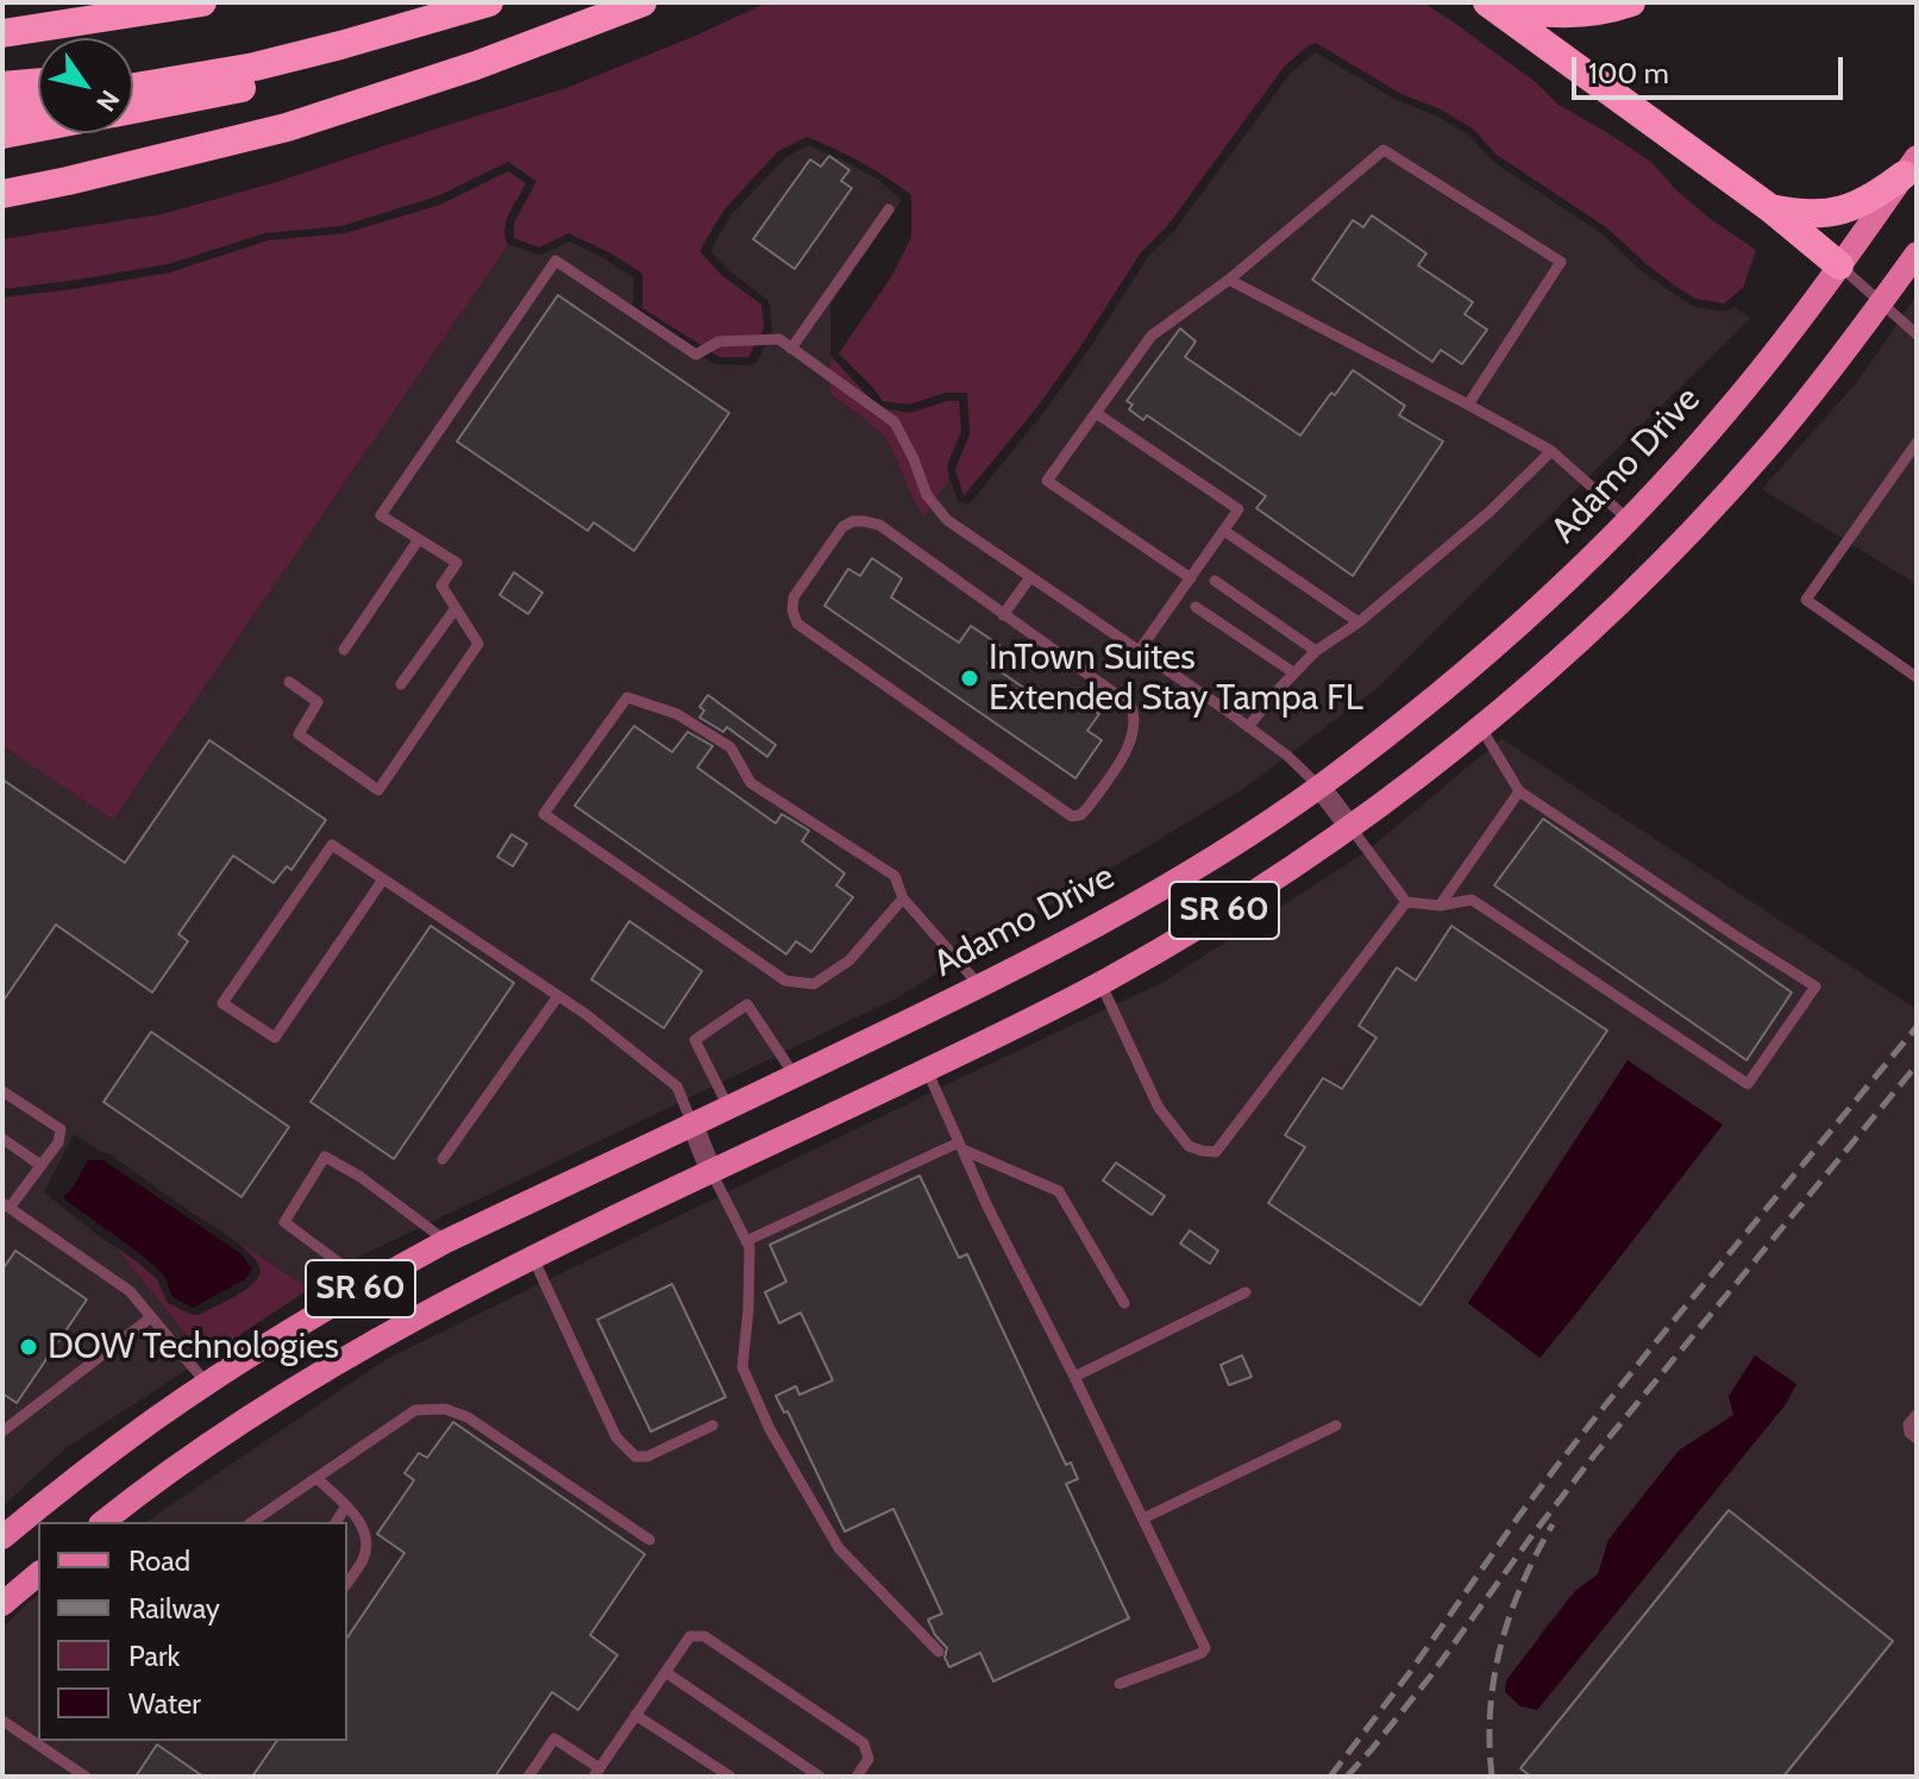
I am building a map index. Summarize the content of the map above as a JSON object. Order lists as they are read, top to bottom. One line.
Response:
{"streets":{"main road":["Adamo Drive","SR 60"]},"places":["InTown Suites Extended Stay Tampa FL","DOW Technologies"],"legend":["Road","Railway","Park","Water"],"scale_bar":"100 m","north":"bottom right"}
